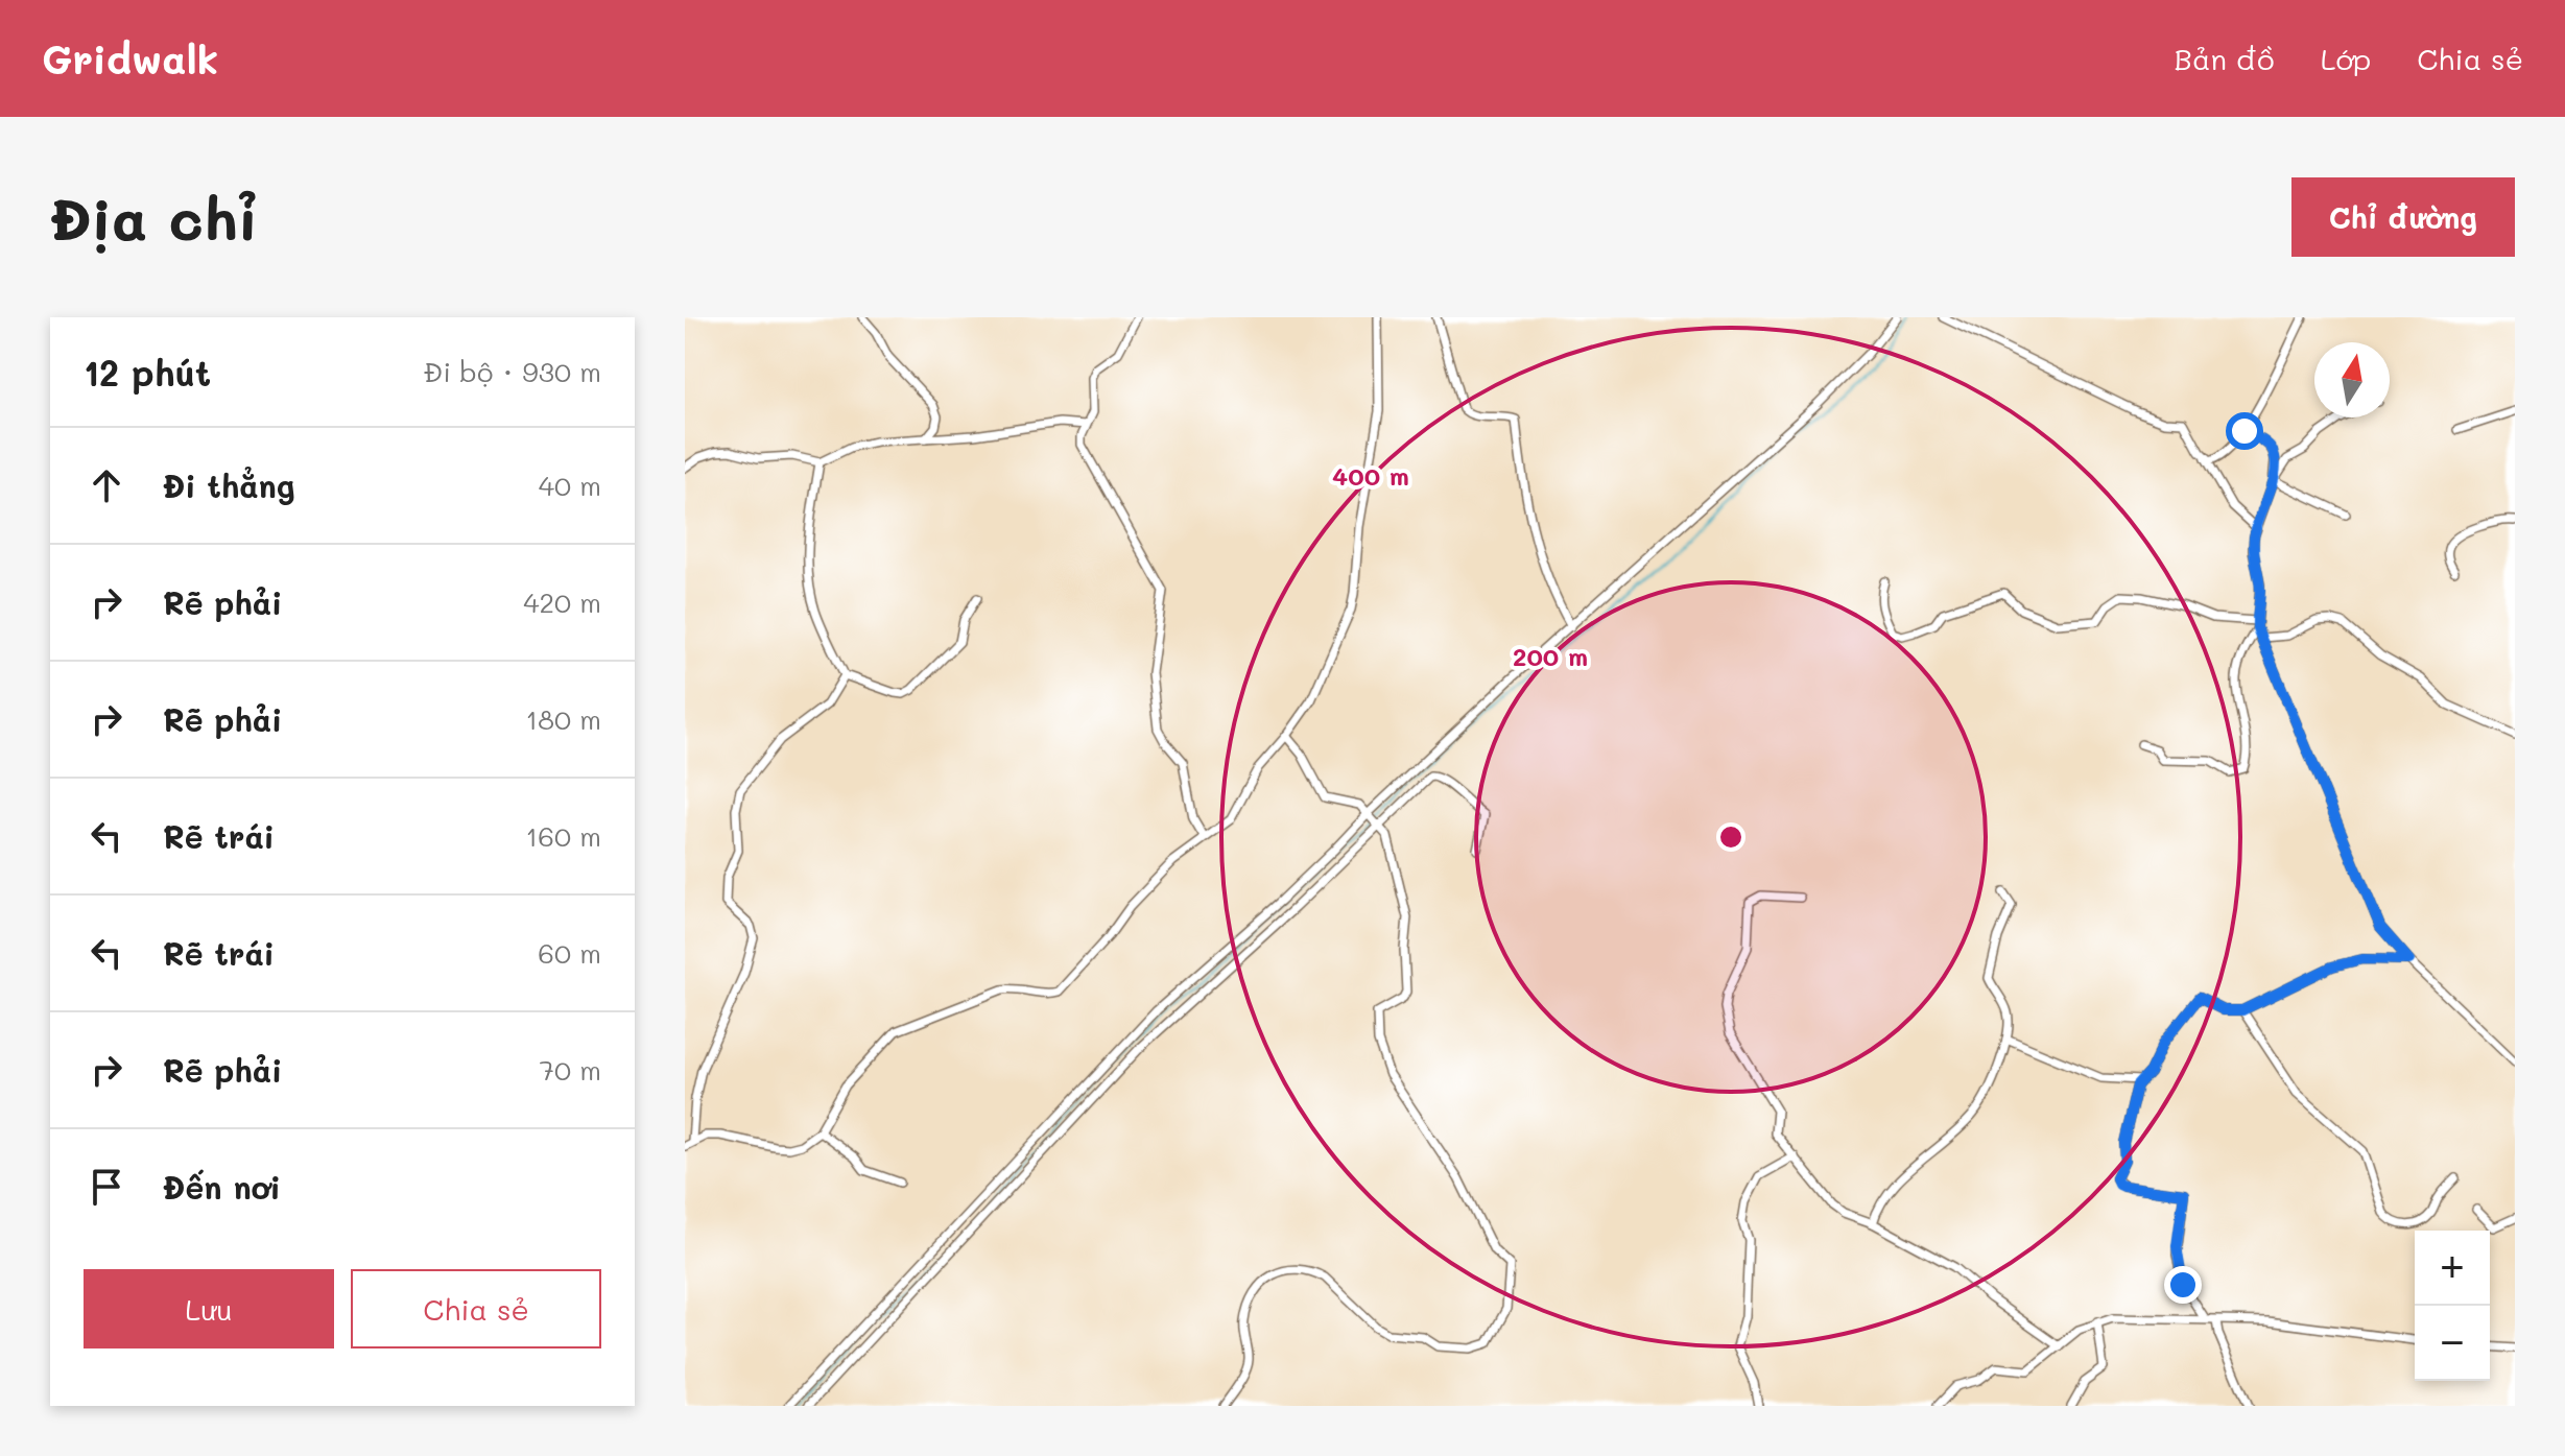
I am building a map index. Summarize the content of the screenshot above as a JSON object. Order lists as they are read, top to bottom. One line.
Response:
{"north":"top","page":{"header":"Gridwalk","nav":["Bản đồ","Lớp","Chia sẻ"],"buttons":["Chỉ đường",["Lưu","Chia sẻ"]],"title":"Địa chỉ","heading":["12 phút","Đi bộ · 930 m"],"list":[["Đi thẳng","40 m"],["Rẽ phải","420 m"],["Rẽ phải","180 m"],["Rẽ trái","160 m"],["Rẽ trái","60 m"],["Rẽ phải","70 m"],"Đến nơi"],"map_buttons":["+","−"]},"rings":["400 m","200 m"]}
